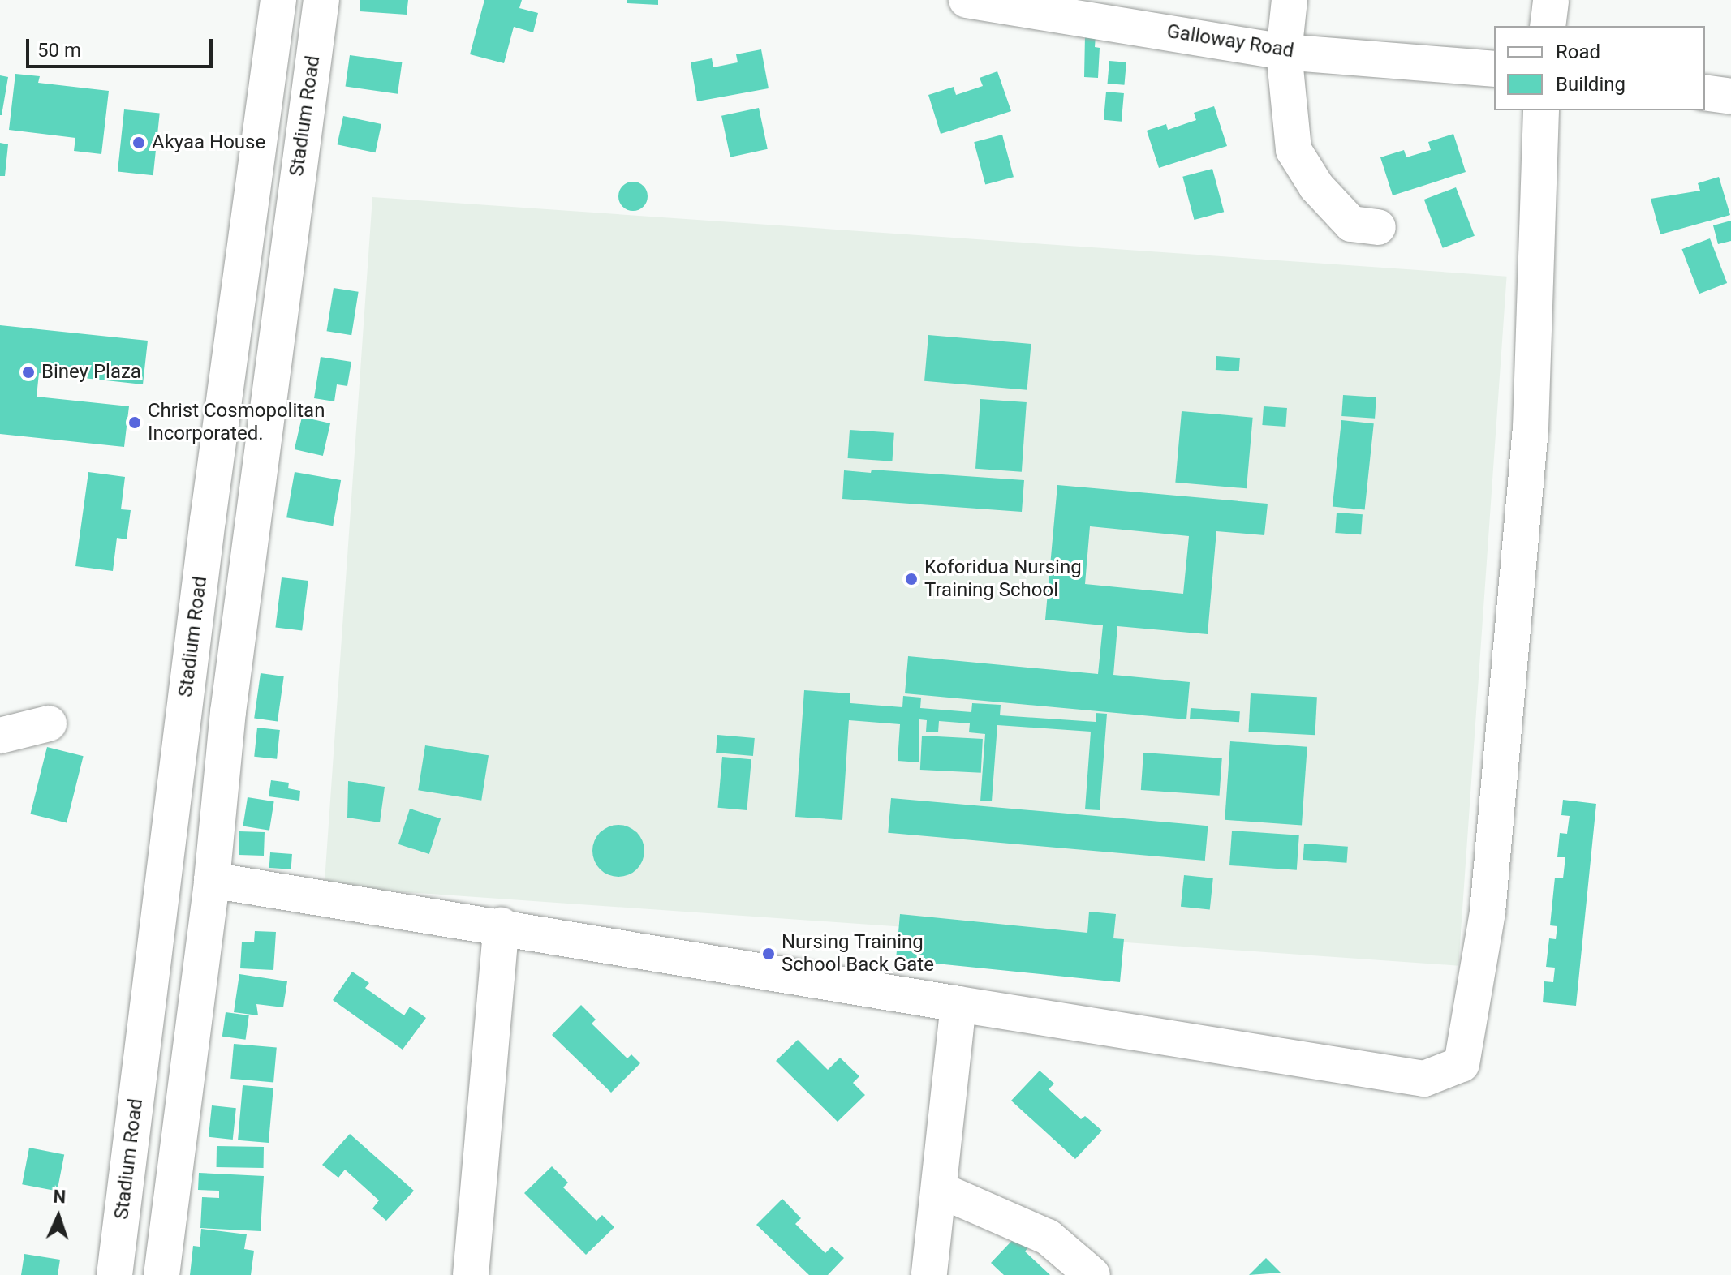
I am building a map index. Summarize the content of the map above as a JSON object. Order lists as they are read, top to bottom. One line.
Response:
{"streets":{"street":["Galloway Road","Stadium Road"]},"places":["Akyaa House","Biney Plaza","Christ Cosmopolitan Incorporated.","Koforidua Nursing Training School","Nursing Training School Back Gate"],"legend":["Road","Building"],"scale_bar":"50 m","north":"top"}
